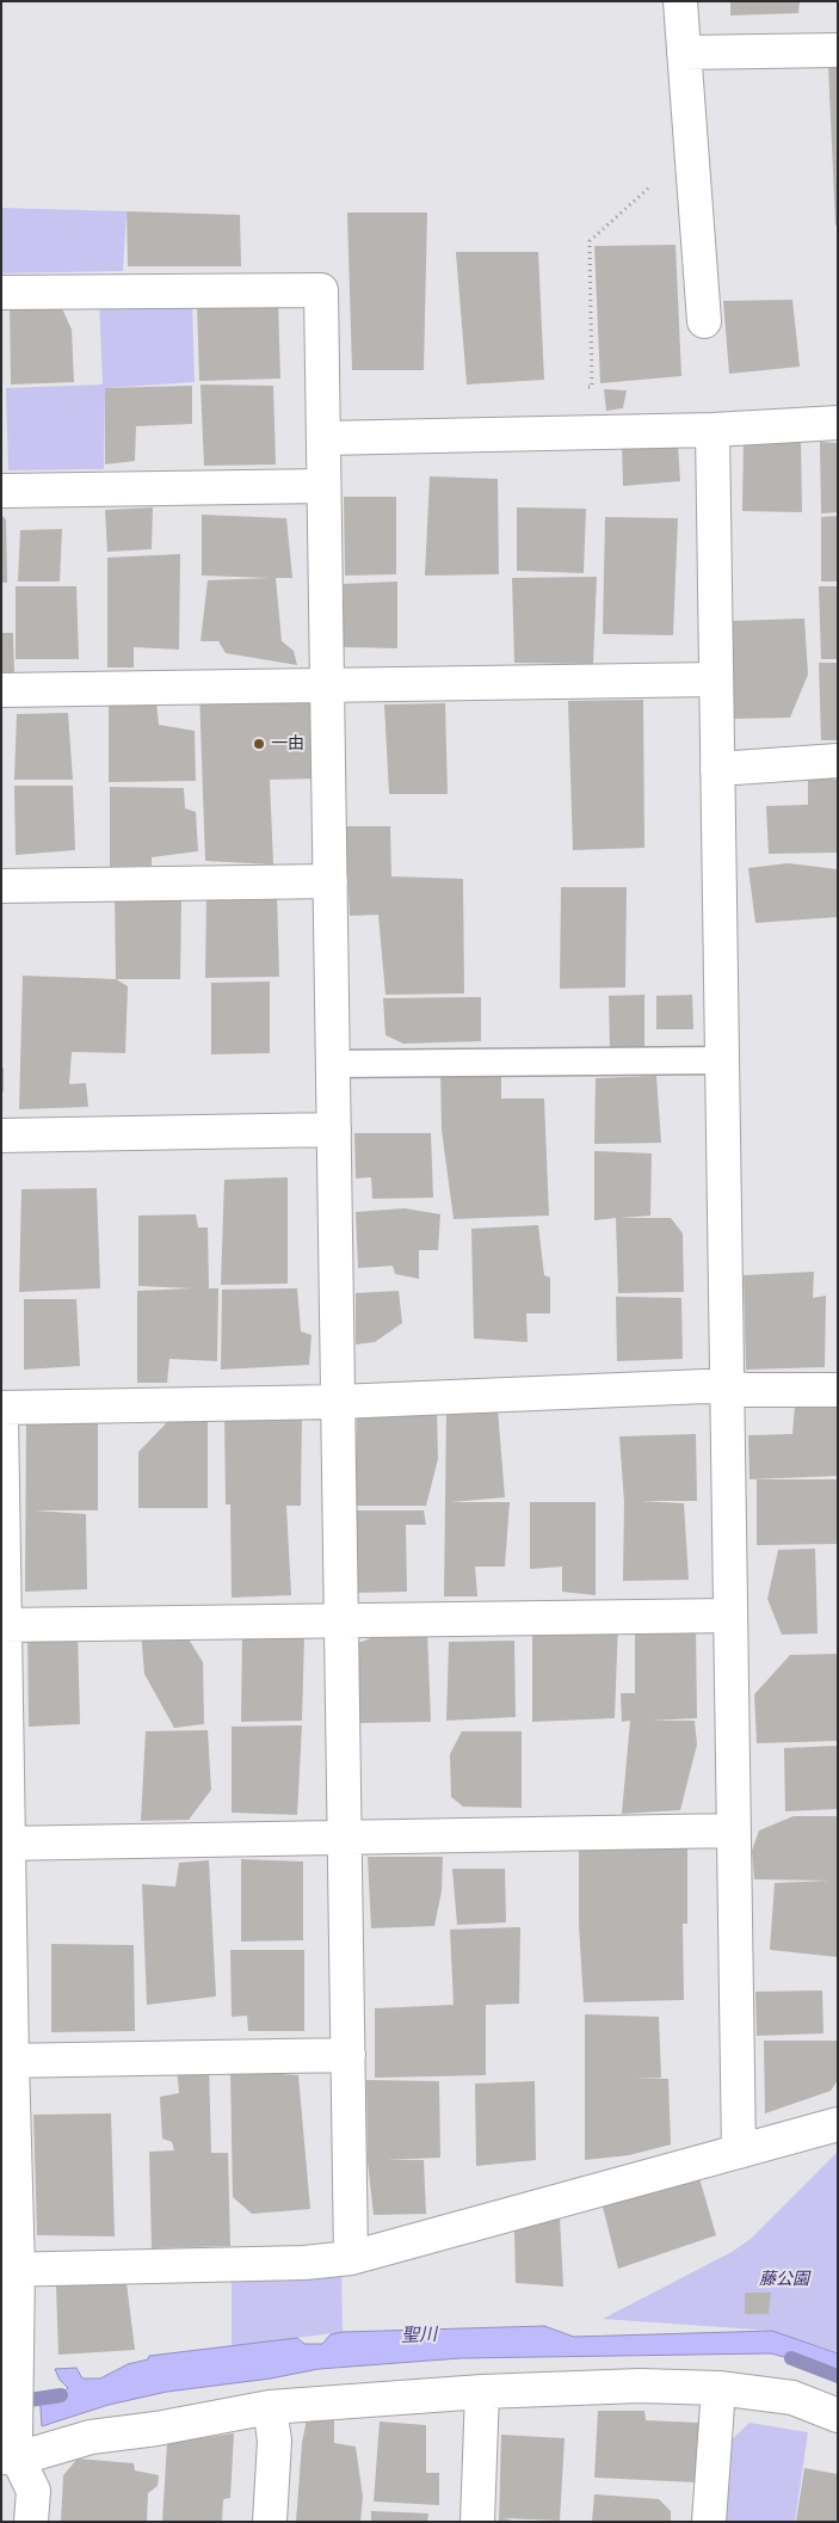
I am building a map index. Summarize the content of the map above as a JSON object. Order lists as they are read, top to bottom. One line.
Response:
{"water":["聖川"],"parks":["藤公園"],"places":["一由"]}
